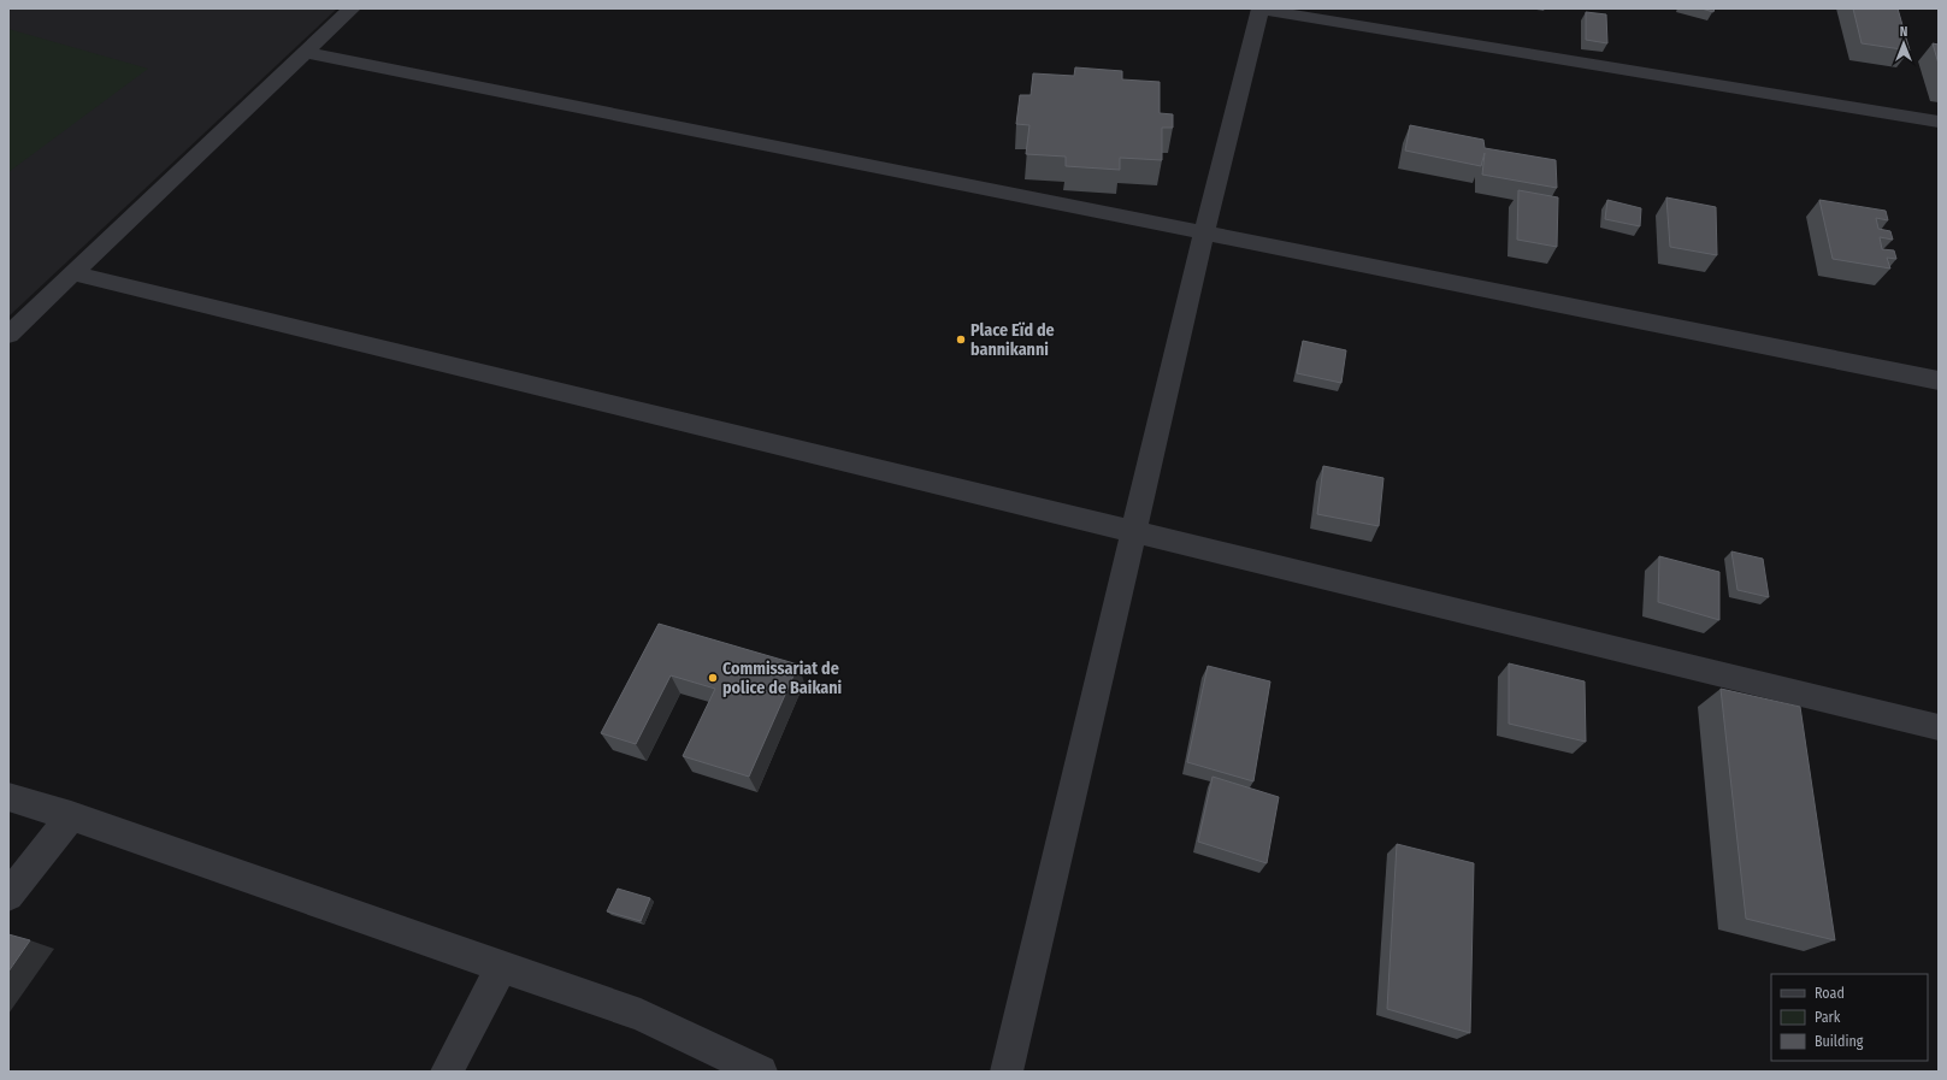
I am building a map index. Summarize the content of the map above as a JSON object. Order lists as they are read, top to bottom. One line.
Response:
{"places":["Place Eïd de bannikanni","Commissariat de police de Baikani"],"legend":["Road","Park","Building"],"north":"top"}
